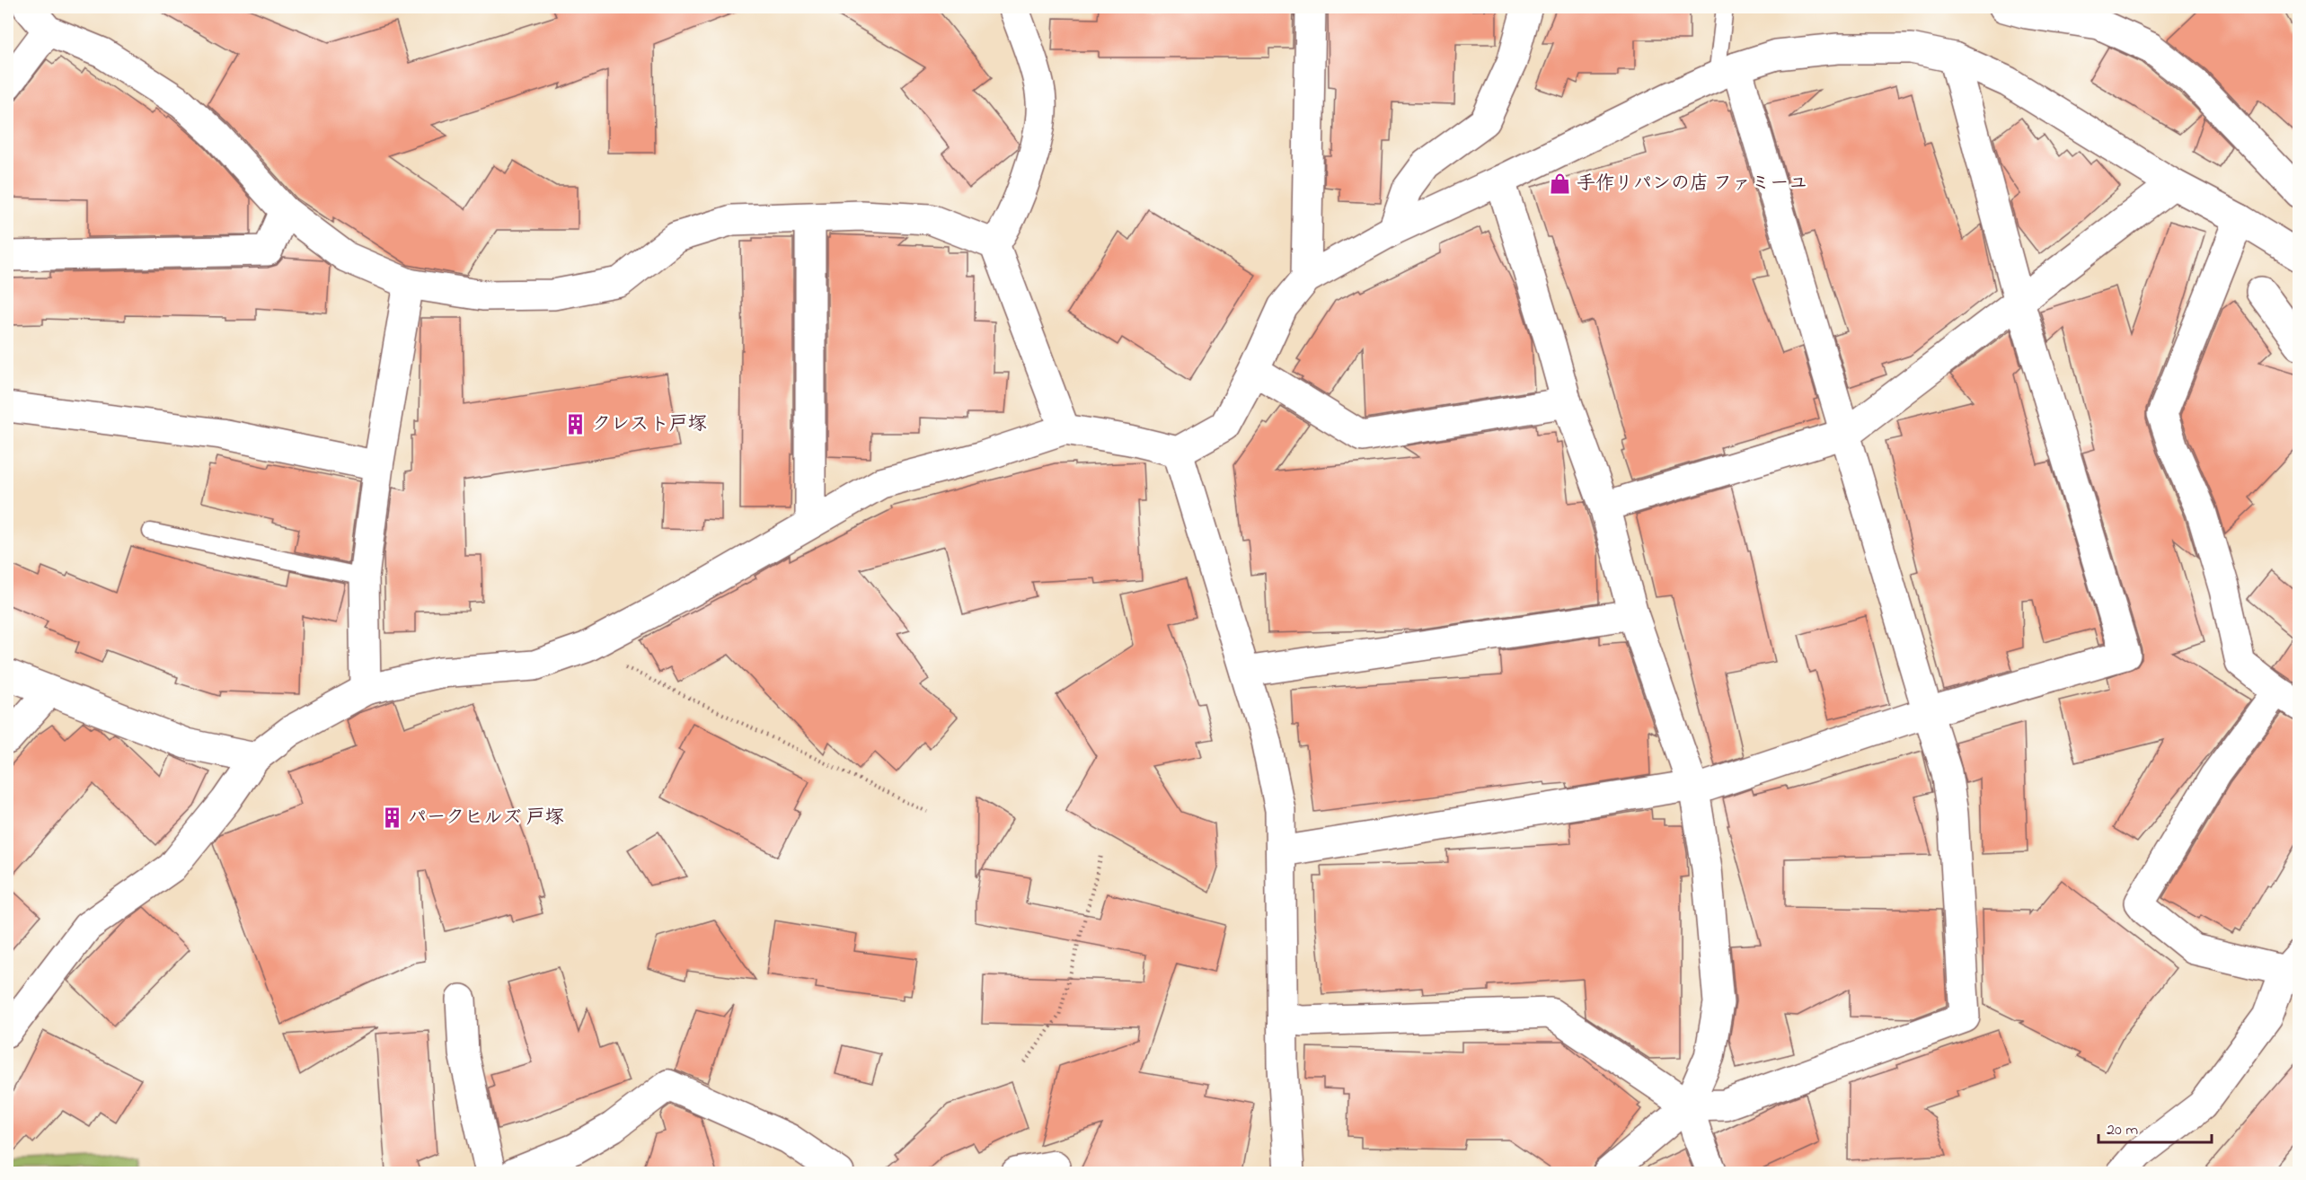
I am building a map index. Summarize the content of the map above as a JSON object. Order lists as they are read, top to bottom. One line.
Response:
{"places":{"shop":["手作リパンの店 ファミーユ"],"building":["クレスト戸塚","パークヒルズ 戸塚"]},"scale_bar":"20 m"}
